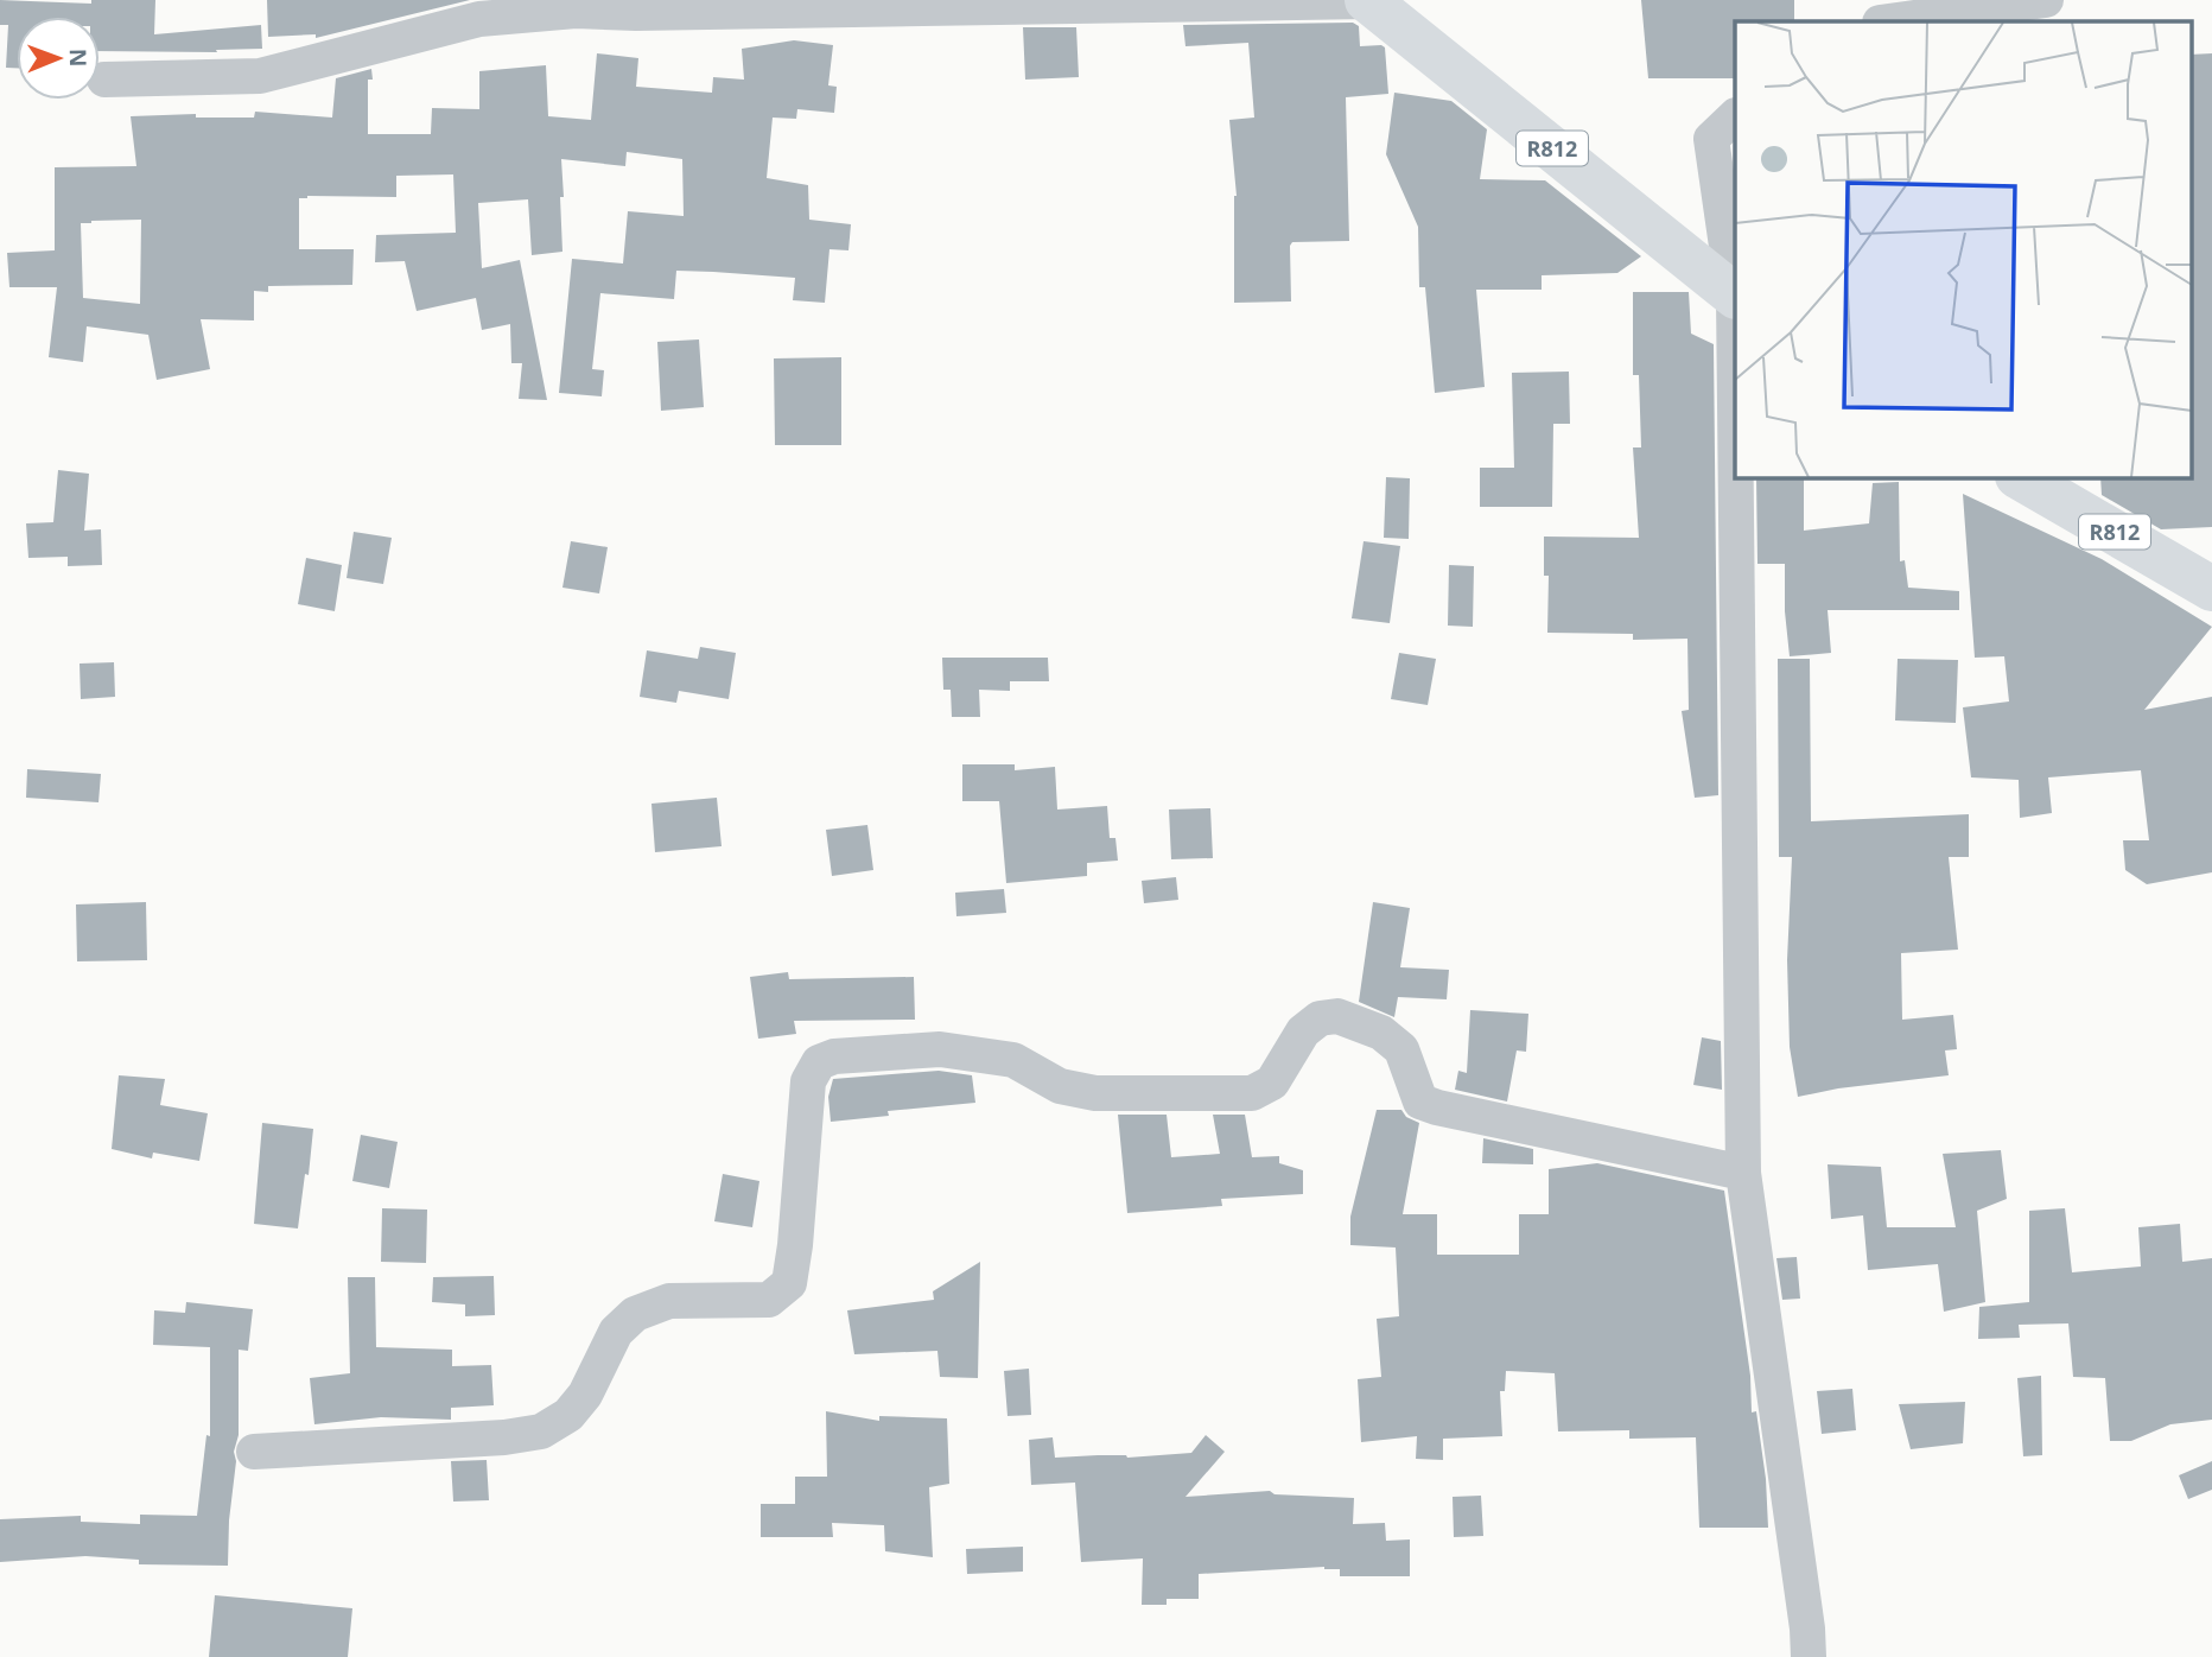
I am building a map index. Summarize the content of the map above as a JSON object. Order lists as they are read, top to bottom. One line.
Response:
{"streets":{"main road":["R812"]},"north":"right"}
